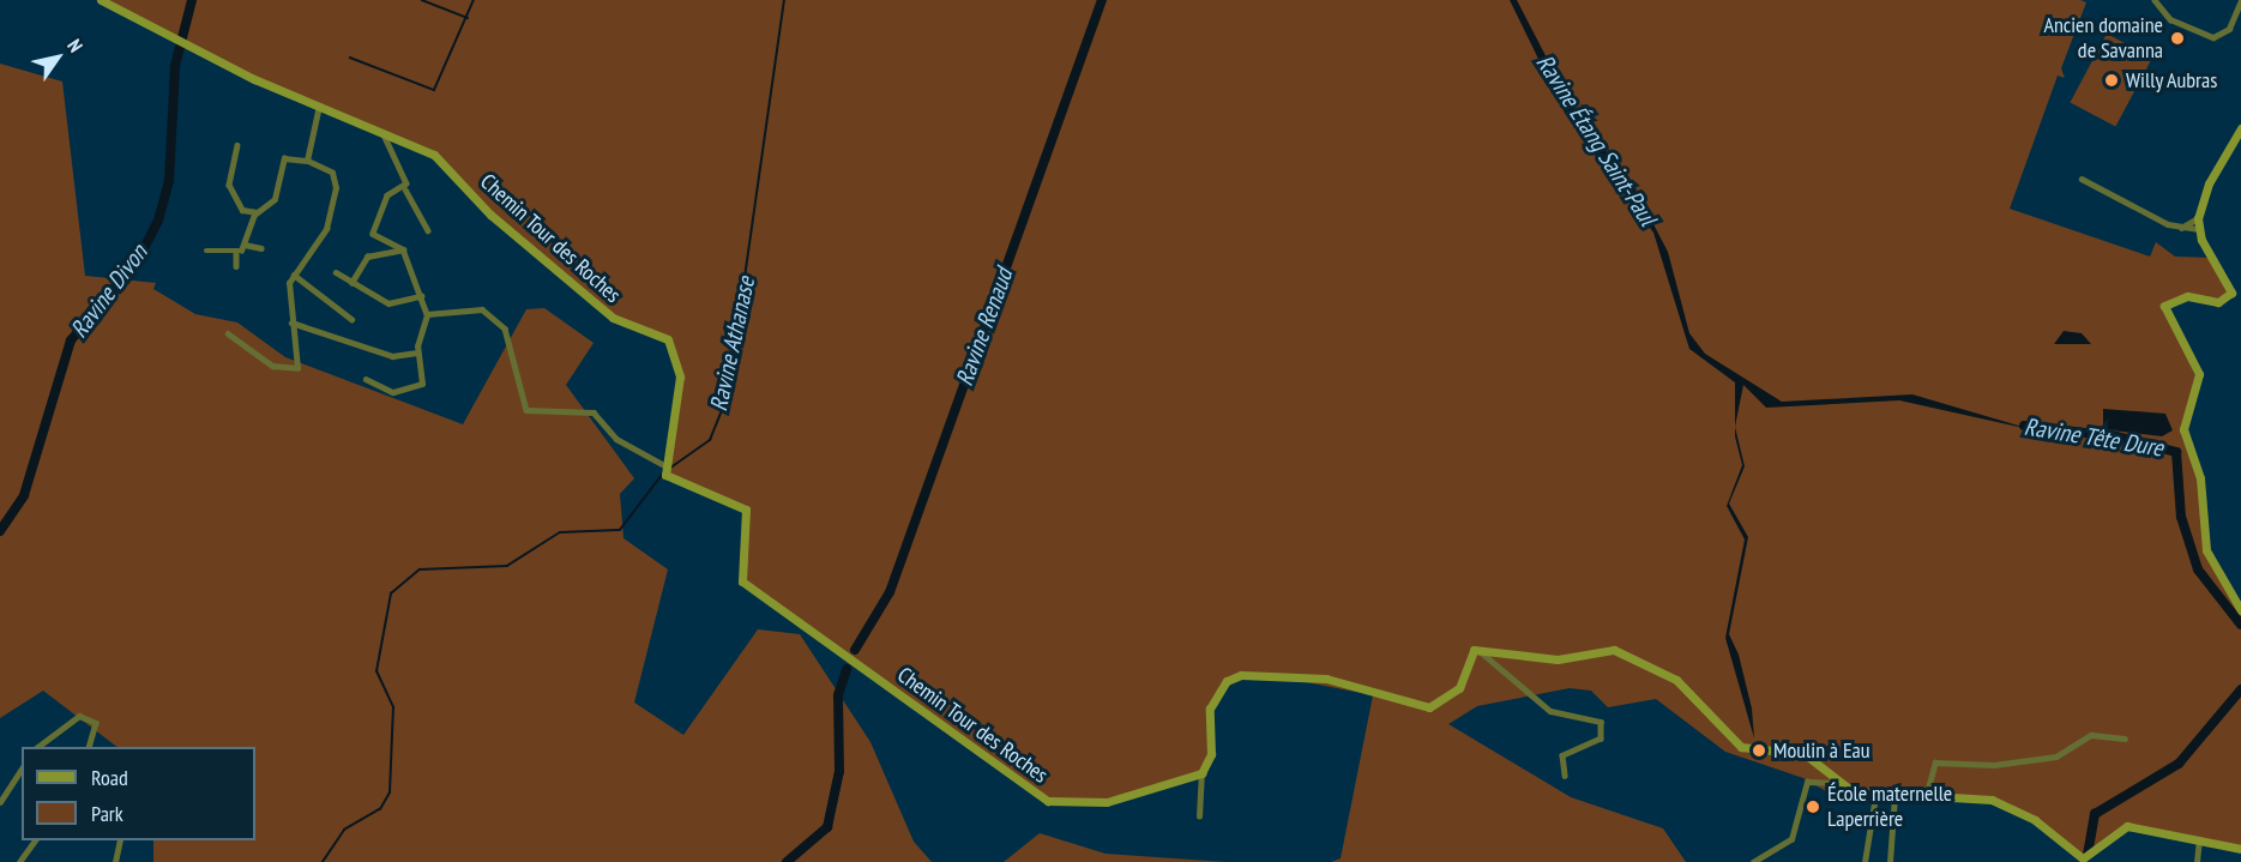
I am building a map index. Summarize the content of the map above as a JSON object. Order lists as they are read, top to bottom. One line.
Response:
{"streets":{"street":["Chemin Tour des Roches"]},"water":["Ravine Étang Saint-Paul","Ravine Divon","Ravine Renaud","Ravine Athanase","Ravine Tête Dure"],"places":["Ancien domaine de Savanna","Willy Aubras","Moulin à Eau","École maternelle Laperrière"],"legend":["Road","Park"],"north":"top right"}
